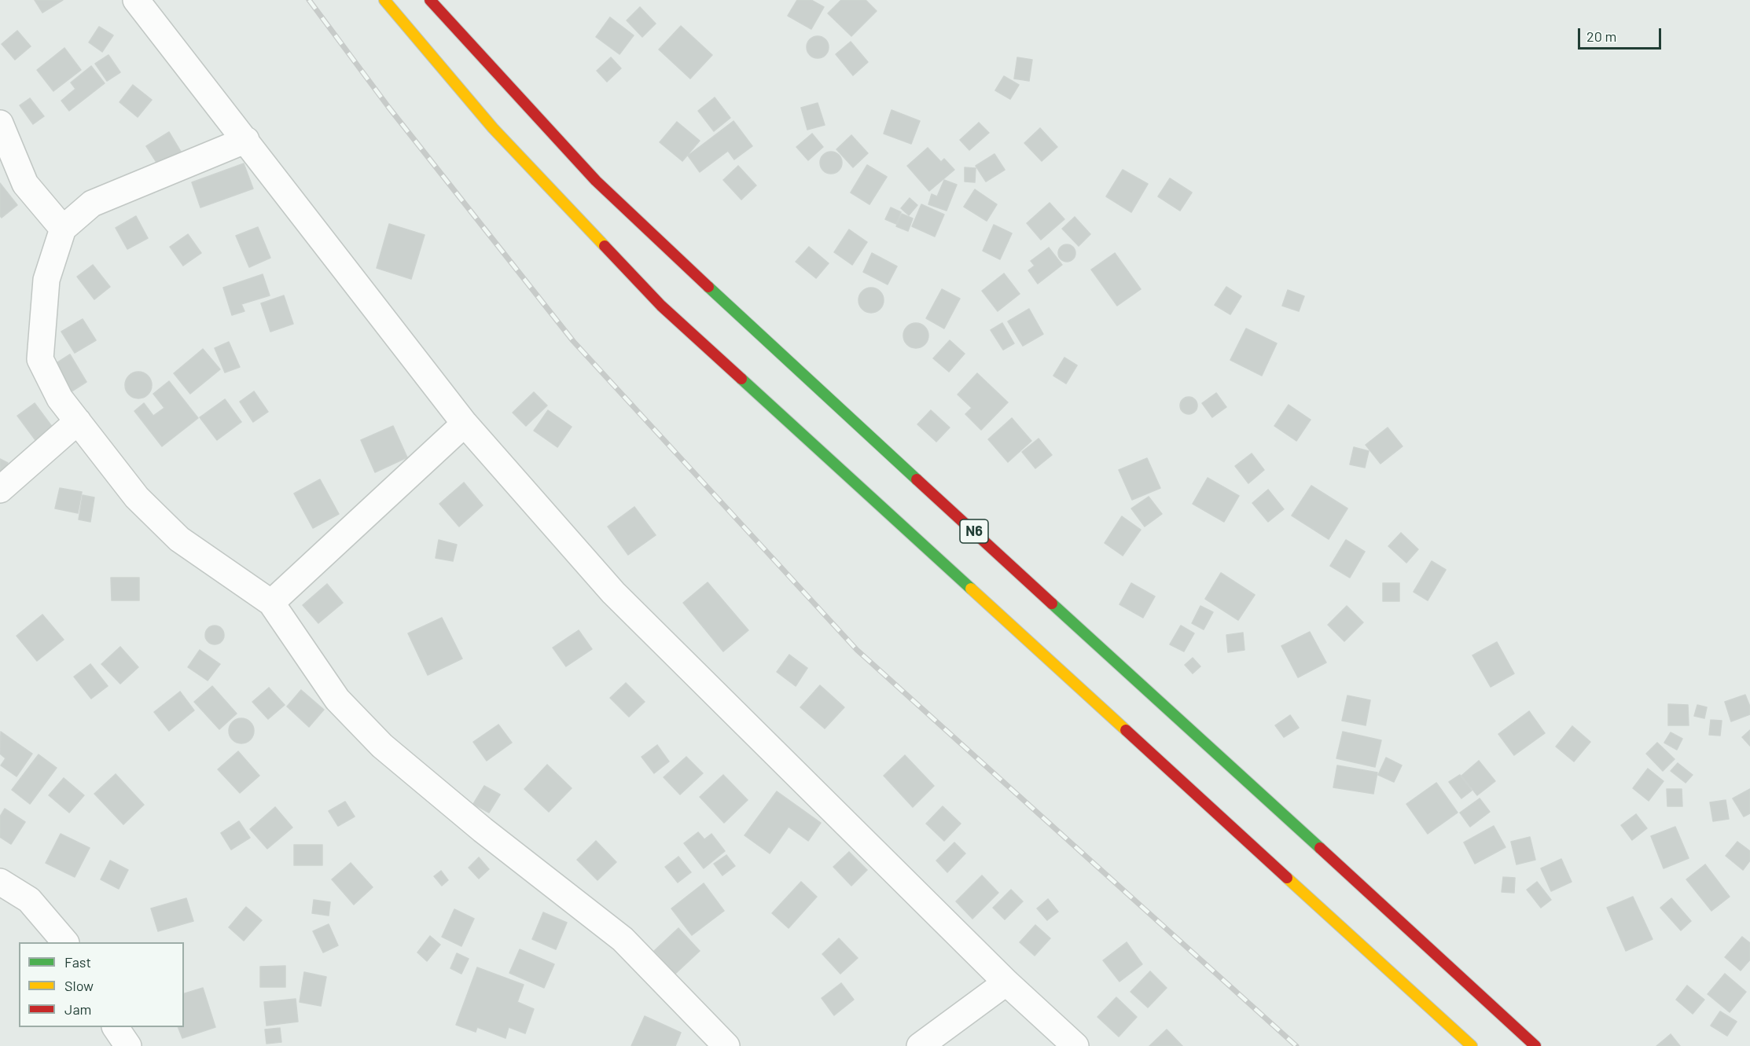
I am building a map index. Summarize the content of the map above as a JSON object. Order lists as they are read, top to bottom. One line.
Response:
{"streets":{"highway":["N6"]},"legend":["Fast","Slow","Jam"],"scale_bar":"20 m"}
